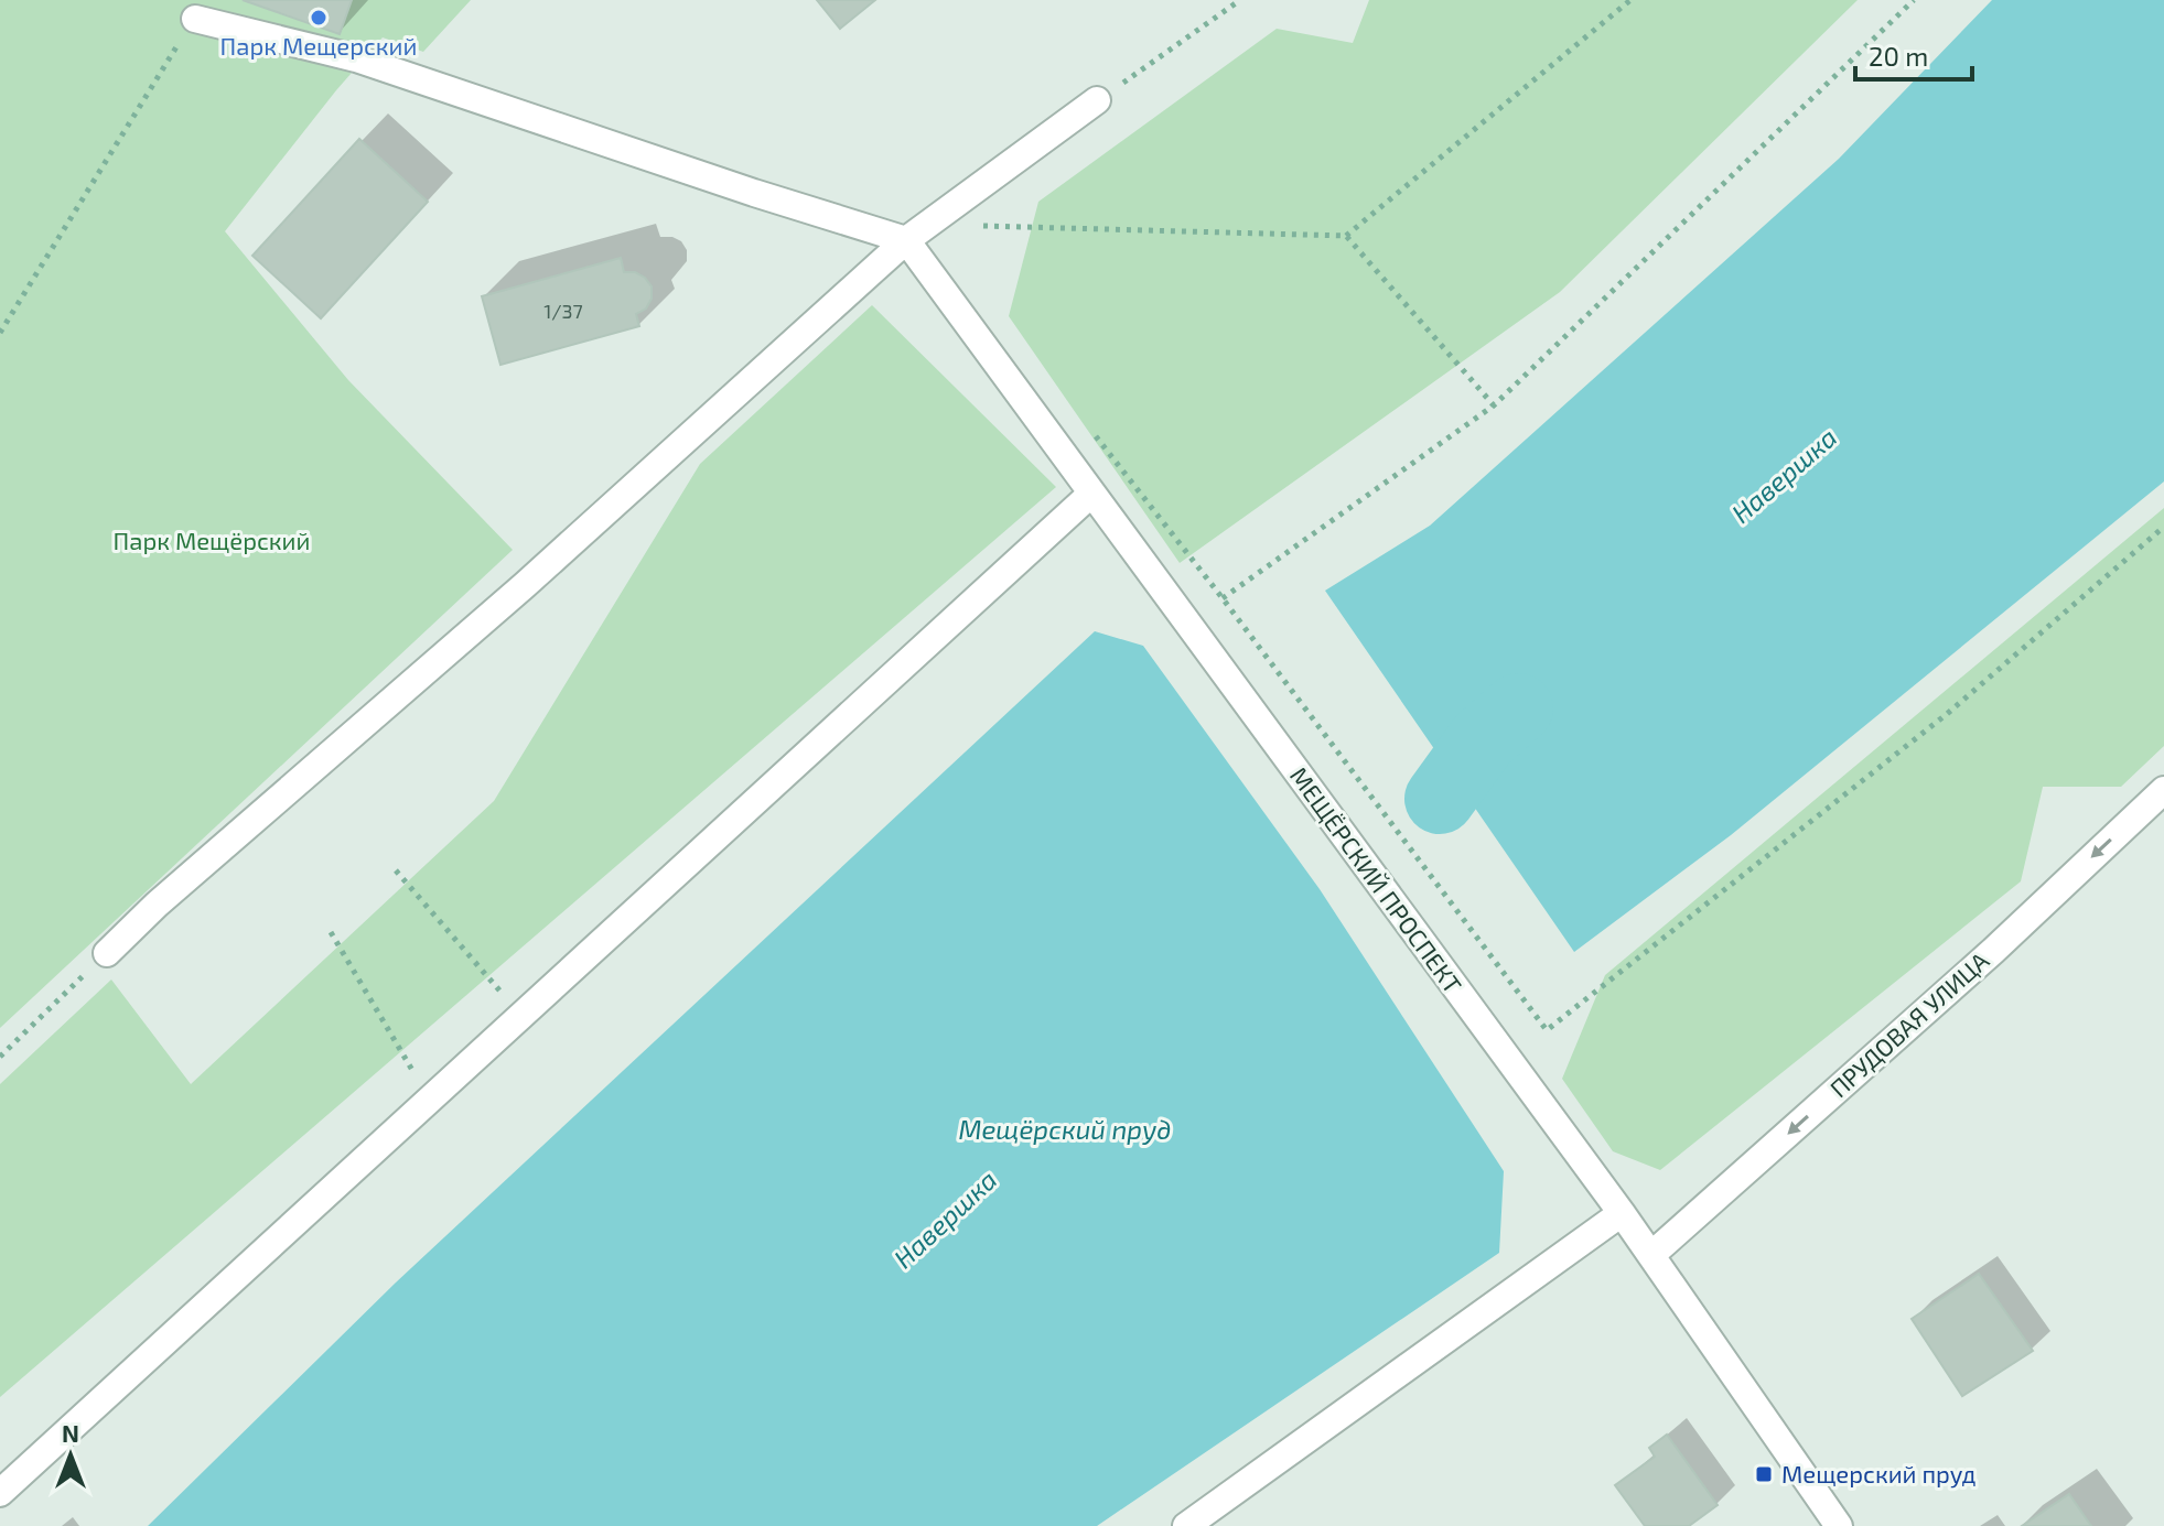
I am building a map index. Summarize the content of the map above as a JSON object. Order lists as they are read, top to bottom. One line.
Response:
{"streets":{"street":["МЕЩЁРСКИЙ ПРОСПЕКТ","ПРУДОВАЯ УЛИЦА"]},"crossings":[["МЕЩЁРСКИЙ ПРОСПЕКТ","ПРУДОВАЯ УЛИЦА"]],"one_way":["ПРУДОВАЯ УЛИЦА"],"water":["Навершка","Мещёрский пруд"],"parks":["Парк Мещёрский"],"places":{"other":["Парк Мещерский"],"transit":["Мещерский пруд"]},"house_numbers":["1/37"],"scale_bar":"20 m","north":"top"}
